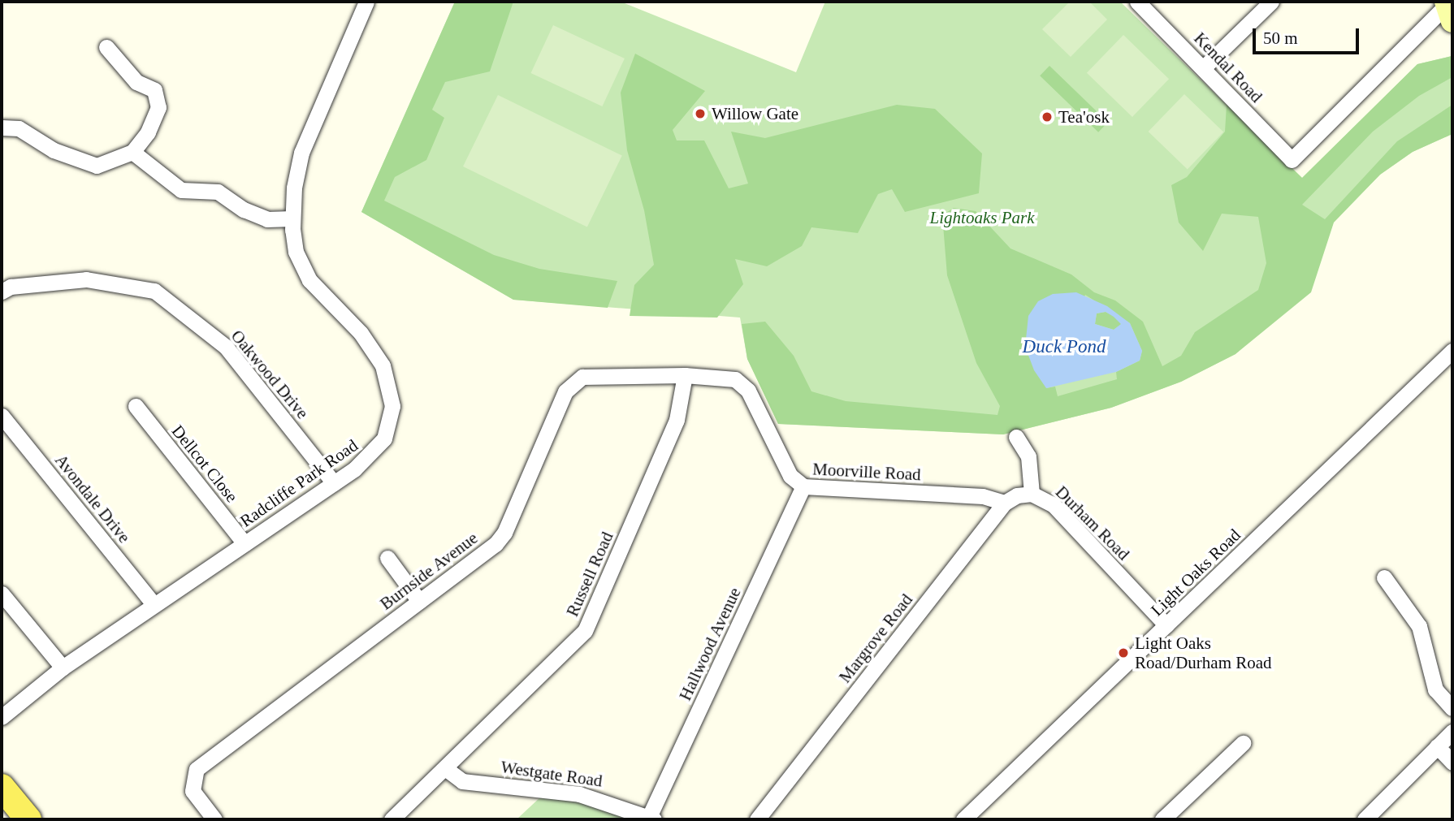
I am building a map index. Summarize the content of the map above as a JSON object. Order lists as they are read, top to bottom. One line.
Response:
{"streets":{"street":["Kendal Road","Oakwood Drive","Dellcot Close","Moorville Road","Radcliffe Park Road","Avondale Drive","Durham Road","Burnside Avenue","Light Oaks Road","Russell Road","Margrove Road","Hallwood Avenue","Westgate Road"]},"crossings":[["Oakwood Drive","Radcliffe Park Road"],["Dellcot Close","Radcliffe Park Road"],["Moorville Road","Burnside Avenue"],["Moorville Road","Russell Road"],["Moorville Road","Margrove Road"],["Moorville Road","Hallwood Avenue"],["Radcliffe Park Road","Avondale Drive"],["Durham Road","Light Oaks Road"],["Burnside Avenue","Russell Road"],["Russell Road","Westgate Road"],["Hallwood Avenue","Westgate Road"]],"water":["Duck Pond"],"parks":["Lightoaks Park"],"places":["Willow Gate","Tea'osk","Light Oaks Road/Durham Road"],"scale_bar":"50 m"}
